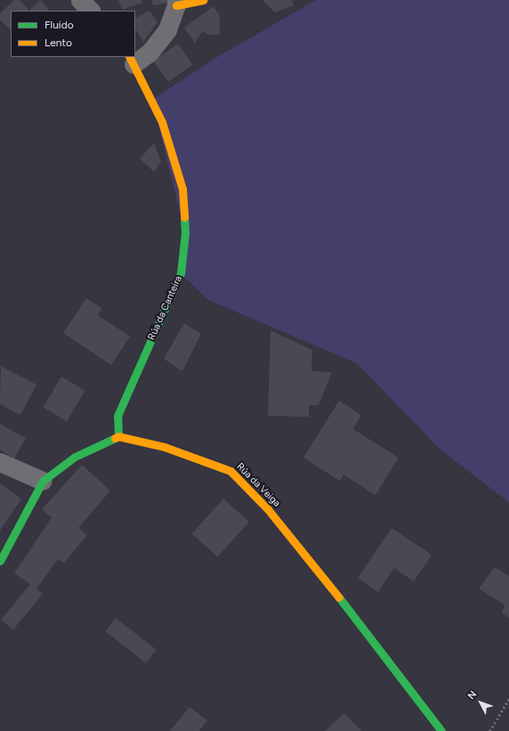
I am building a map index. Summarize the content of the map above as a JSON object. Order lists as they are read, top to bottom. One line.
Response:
{"streets":{"street":["Rúa da Canteira","Rúa da Veiga"]},"crossings":[["Rúa da Canteira","Rúa da Veiga"]],"legend":["Fluido","Lento"],"north":"top left"}
